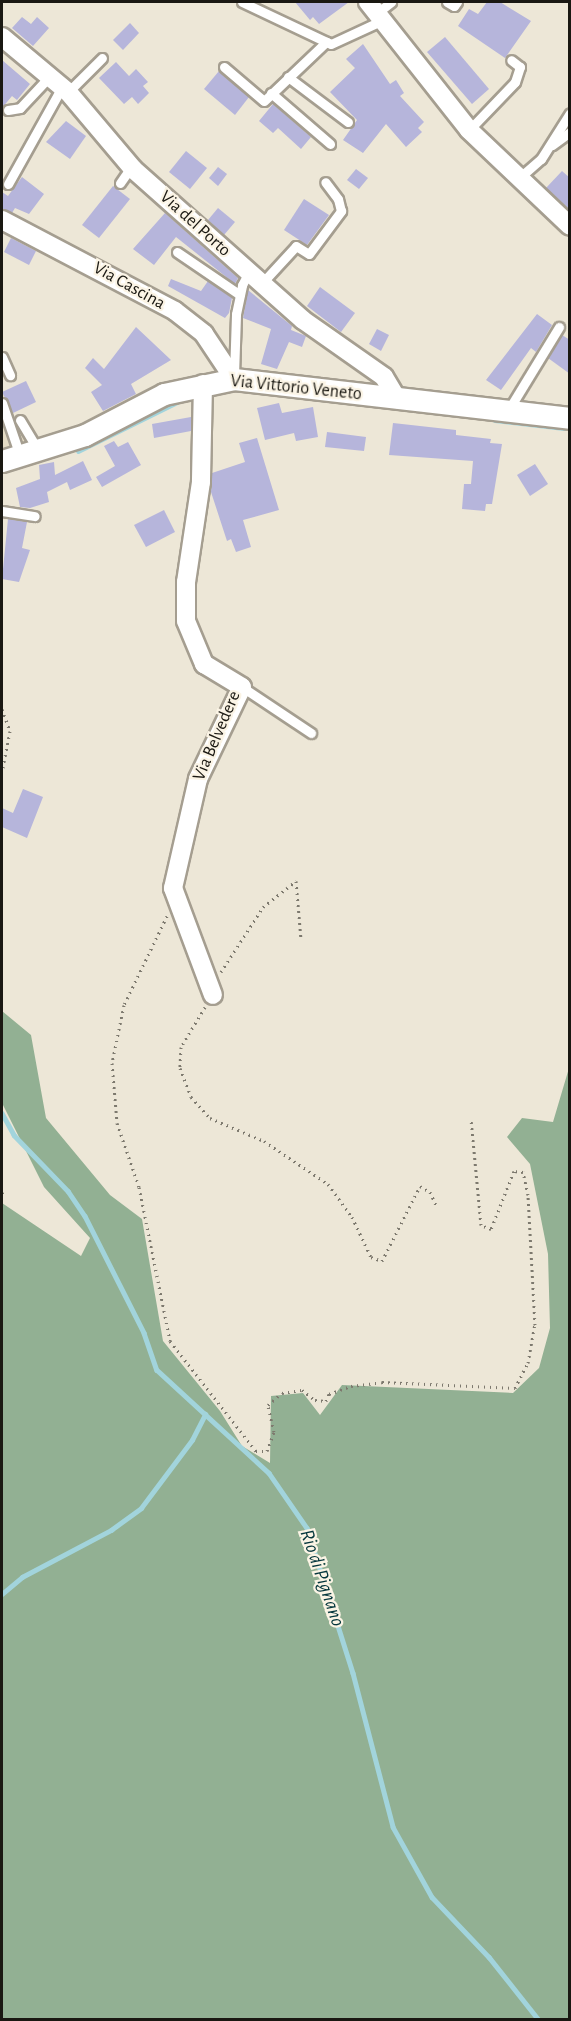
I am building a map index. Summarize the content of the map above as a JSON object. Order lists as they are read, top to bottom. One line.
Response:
{"streets":{"street":["Via del Porto","Via Cascina","Via Vittorio Veneto","Via Belvedere"]},"crossings":[["Via del Porto","Via Vittorio Veneto"],["Via Cascina","Via Vittorio Veneto"],["Via Vittorio Veneto","Via Belvedere"]],"water":["Rio di Pignano"]}
